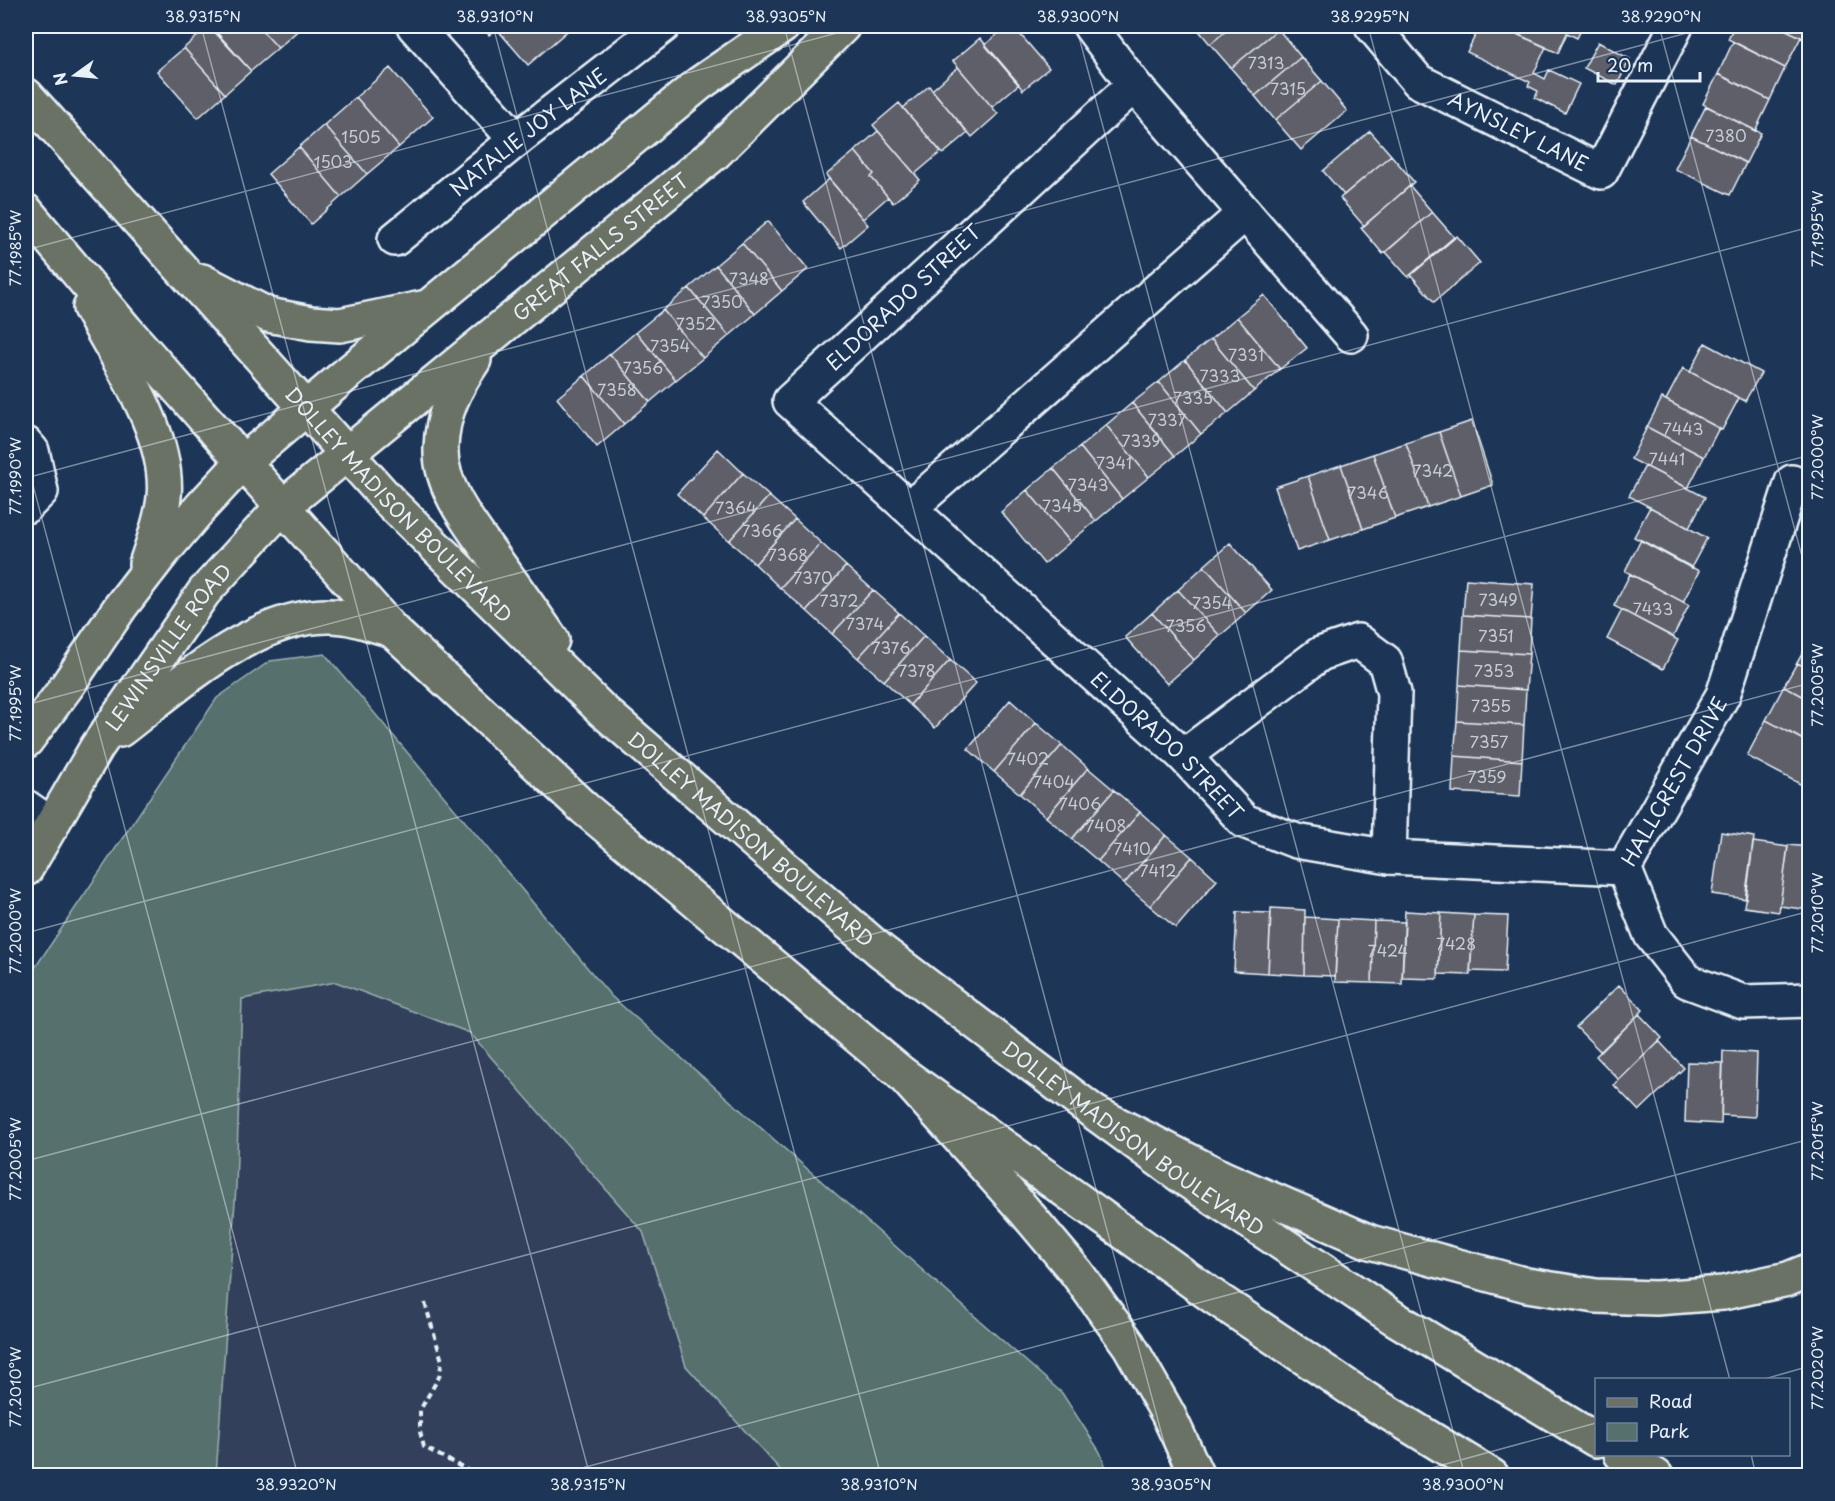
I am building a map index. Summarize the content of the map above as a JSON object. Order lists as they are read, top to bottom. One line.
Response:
{"streets":{"main road":["GREAT FALLS STREET","DOLLEY MADISON BOULEVARD","LEWINSVILLE ROAD"],"street":["AYNSLEY LANE","NATALIE JOY LANE","ELDORADO STREET","HALLCREST DRIVE"]},"crossings":[["GREAT FALLS STREET","DOLLEY MADISON BOULEVARD"],["GREAT FALLS STREET","LEWINSVILLE ROAD"],["ELDORADO STREET","HALLCREST DRIVE"],["DOLLEY MADISON BOULEVARD","LEWINSVILLE ROAD"]],"house_numbers":["7313","7315","7380","1505","1503","7348","7350","7352","7354","7331","7356","7333","7358","7335","7337","7443","7339","7441","7341","7342","7343","7346","7345","7364","7366","7368","7370","7349","7372","7354","7433","7374","7356","7351","7376","7378","7353","7355","7357","7402","7359","7404","7406","7408","7410","7412","7428","7424"],"legend":["Road","Park"],"scale_bar":"20 m","north":"left","coordinates":["38.9315°N","38.9310°N","38.9305°N","38.9300°N","38.9295°N","38.9290°N","77.1995°W","77.1985°W","77.2000°W","77.1990°W","77.2005°W","77.2010°W","77.2015°W","77.2020°W","38.9320°N"]}
